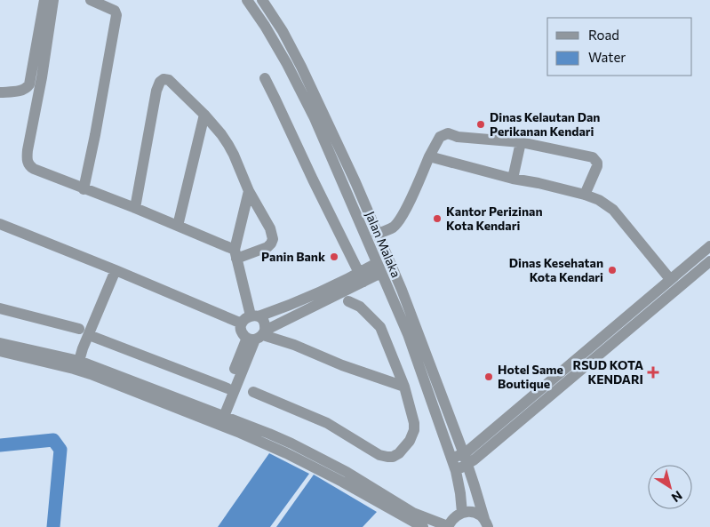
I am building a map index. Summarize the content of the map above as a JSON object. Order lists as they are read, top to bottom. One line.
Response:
{"streets":{"street":["Jalan Malaka"]},"places":{"other":["Dinas Kelautan Dan Perikanan Kendari","Kantor Perizinan Kota Kendari","Panin Bank","Dinas Kesehatan Kota Kendari","Hotel Same Boutique"],"health":["RSUD KOTA KENDARI"]},"legend":["Road","Water"],"north":"bottom right"}
